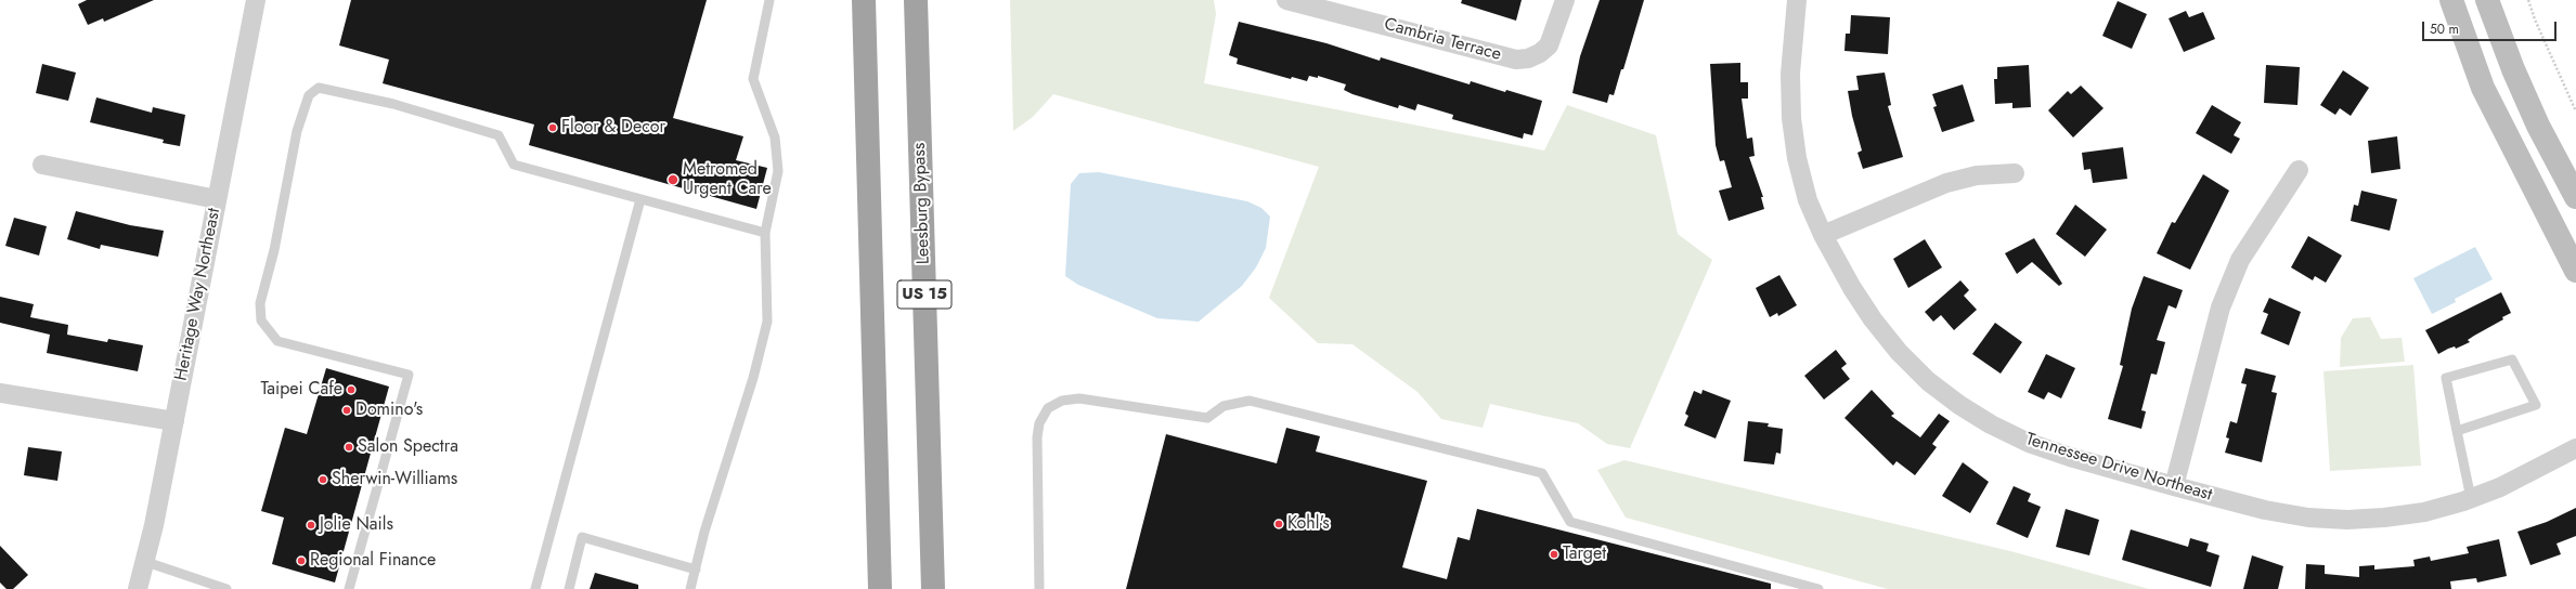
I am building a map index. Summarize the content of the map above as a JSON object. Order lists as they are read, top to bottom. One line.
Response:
{"streets":{"highway":["Leesburg Bypass","US 15"],"street":["Cambria Terrace","Heritage Way Northeast","Tennessee Drive Northeast"]},"places":["Floor & Decor","Metromed Urgent Care","Taipei Cafe","Domino's","Salon Spectra","Sherwin-Williams","Kohl's","Jolie Nails","Target","Regional Finance"],"scale_bar":"50 m"}
